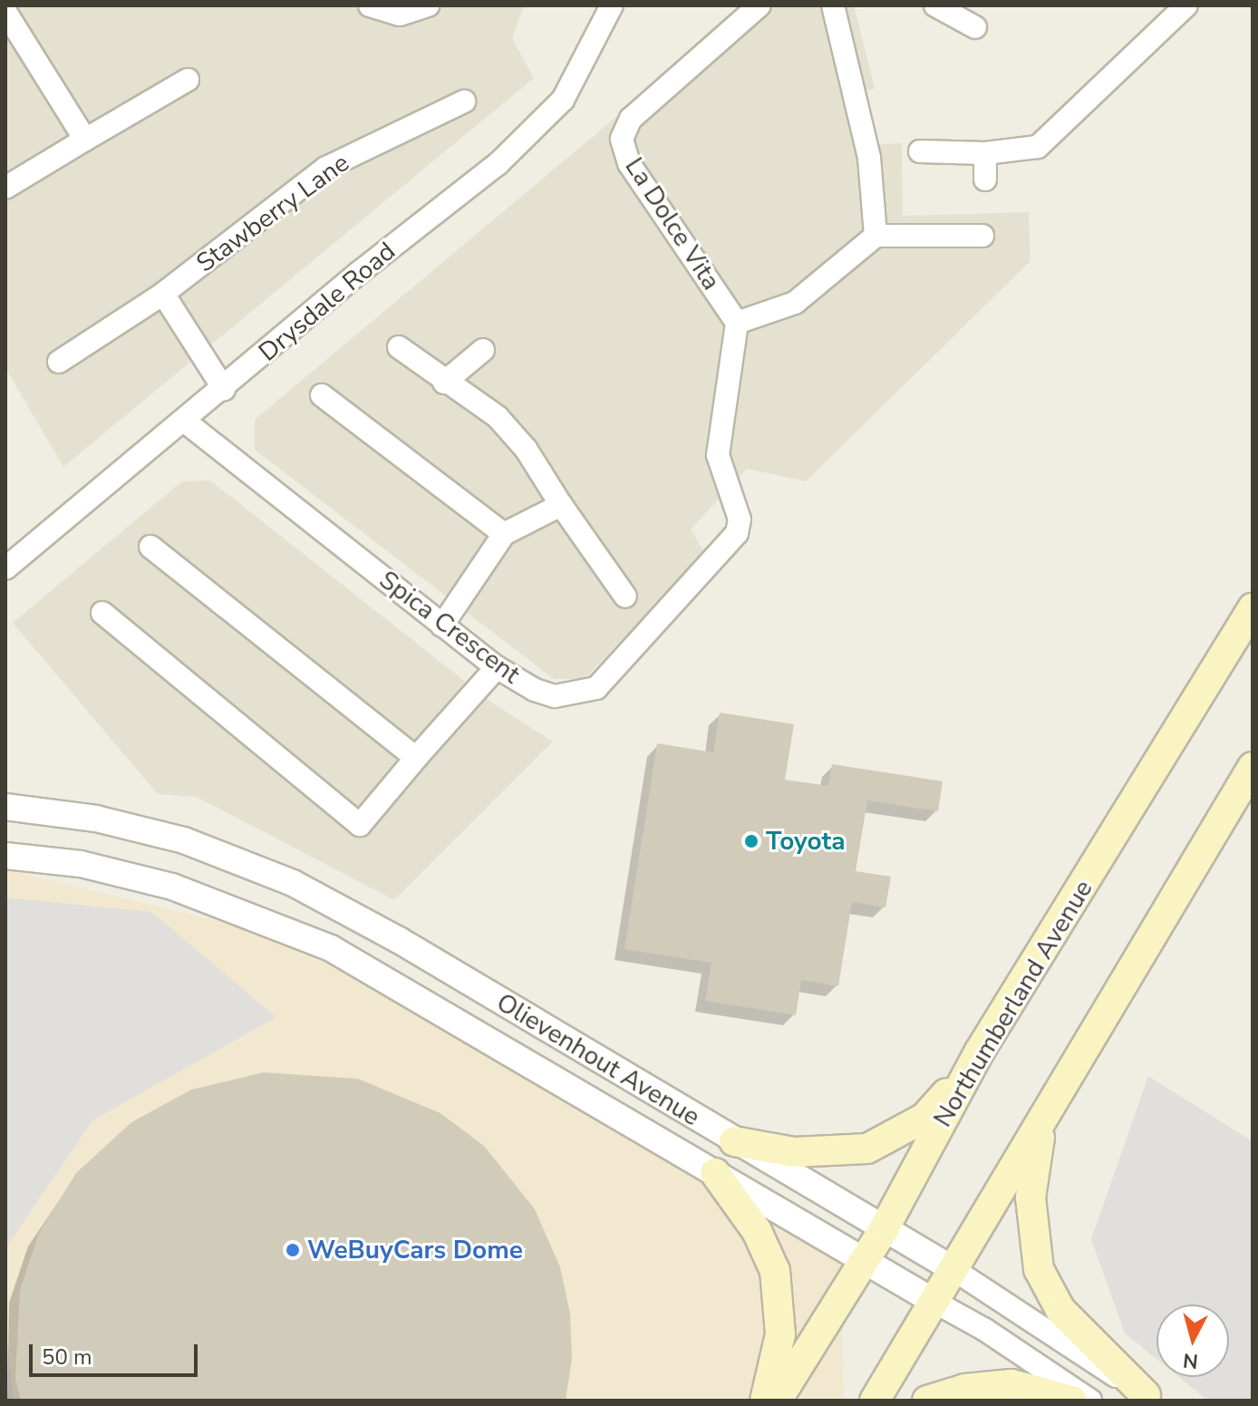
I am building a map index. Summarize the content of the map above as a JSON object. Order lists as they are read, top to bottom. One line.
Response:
{"streets":{"main road":["Northumberland Avenue"],"street":["Stawberry Lane","La Dolce Vita","Drysdale Road","Spica Crescent","Olievenhout Avenue"]},"crossings":[["La Dolce Vita","Spica Crescent"],["Drysdale Road","Spica Crescent"],["Northumberland Avenue","Olievenhout Avenue"]],"places":["Toyota","WeBuyCars Dome"],"scale_bar":"50 m","north":"bottom"}
